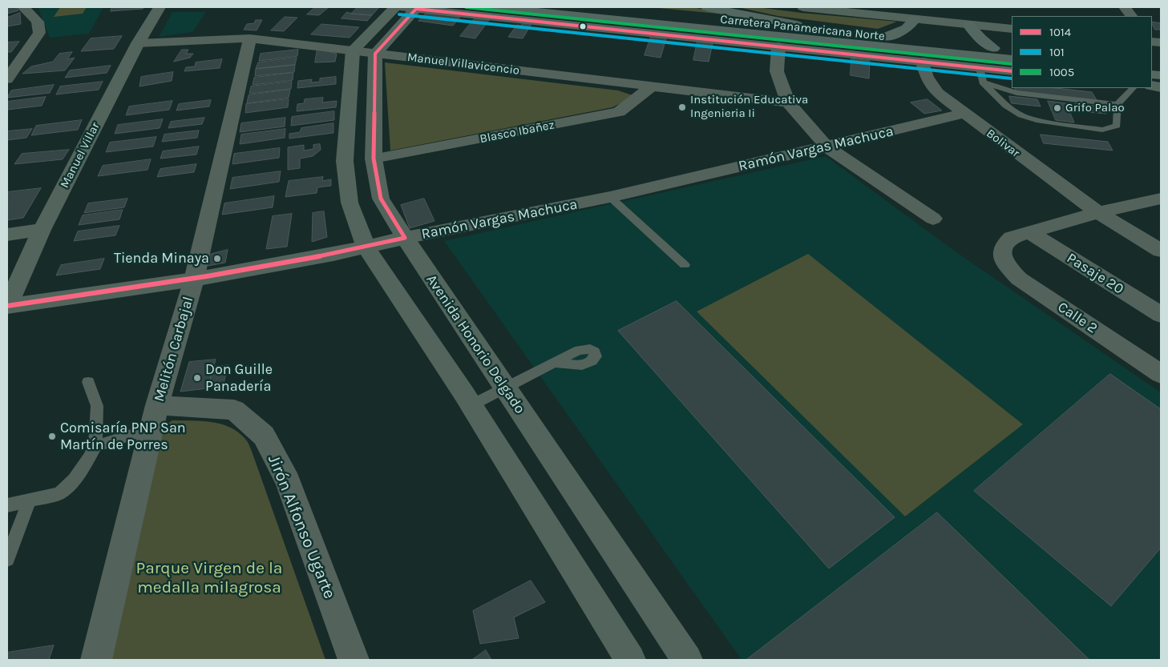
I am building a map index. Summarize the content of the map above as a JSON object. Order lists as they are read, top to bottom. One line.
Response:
{"streets":{"highway":["Carretera Panamericana Norte"],"street":["Manuel Villavicencio","Blasco Ibañez","Bolivar","Ramón Vargas Machuca","Manuel Villar","Pasaje 20","Calle 2","Avenida Honorio Delgado","Melitón Carbajal","Jirón Alfonso Ugarte"]},"crossings":[["Manuel Villavicencio","Blasco Ibañez"],["Manuel Villavicencio","Manuel Villar"],["Manuel Villavicencio","Avenida Honorio Delgado"],["Manuel Villavicencio","Melitón Carbajal"],["Blasco Ibañez","Avenida Honorio Delgado"],["Bolivar","Ramón Vargas Machuca"],["Ramón Vargas Machuca","Manuel Villar"],["Ramón Vargas Machuca","Avenida Honorio Delgado"],["Ramón Vargas Machuca","Melitón Carbajal"],["Pasaje 20","Calle 2"],["Melitón Carbajal","Jirón Alfonso Ugarte"]],"parks":["Parque Virgen de la medalla milagrosa"],"places":["Institución Educativa Ingenieria Ii","Grifo Palao","Tienda Minaya","Don Guille Panadería","Comisaría PNP San Martín de Porres"],"lines":["transit line 1005","transit line 1014","transit line 101"],"legend":["1014","101","1005"]}
